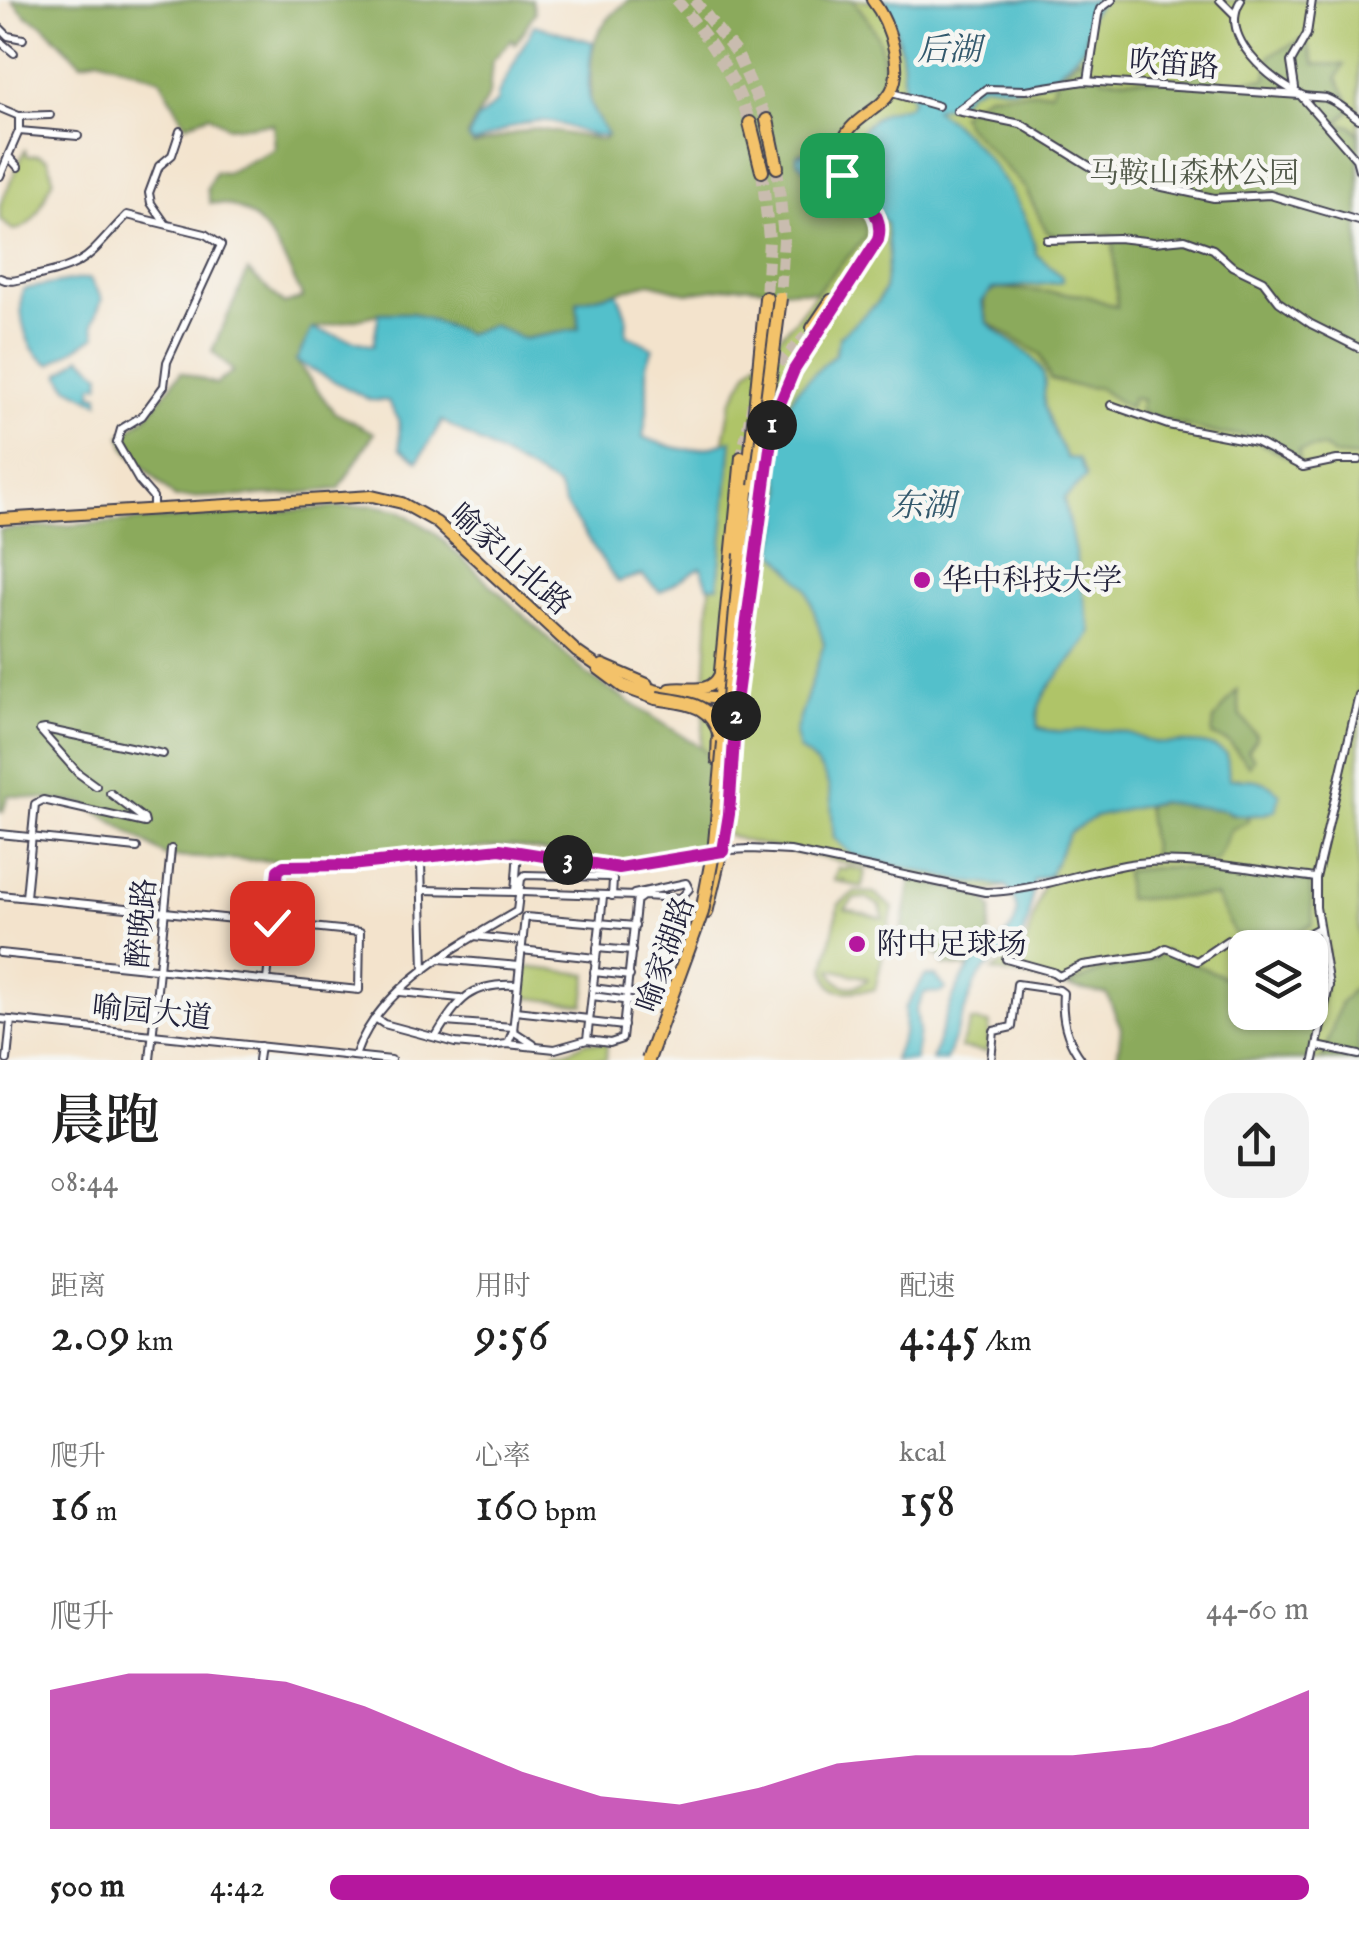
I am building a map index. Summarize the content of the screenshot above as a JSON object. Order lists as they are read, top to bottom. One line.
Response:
{"streets":{"main road":["喻家山北路","喻家湖路"],"street":["吹笛路","醉晚路","喻园大道"]},"crossings":[["喻家山北路","喻家湖路"],["醉晚路","喻园大道"]],"water":["后湖","东湖"],"parks":["马鞍山森林公园"],"places":["华中科技大学","附中足球场"],"page":{"pins":["1","2","3"],"heading":["晨跑","08:44"],"stats":[["距离","2.09 km"],["用时","9:56"],["配速","4:45 /km"],["爬升","16 m"],["心率","160 bpm"],["kcal","158"]],"chart":["爬升","44–60 m"],"list":[{"name":"500 m","note":"4:42"}]}}
